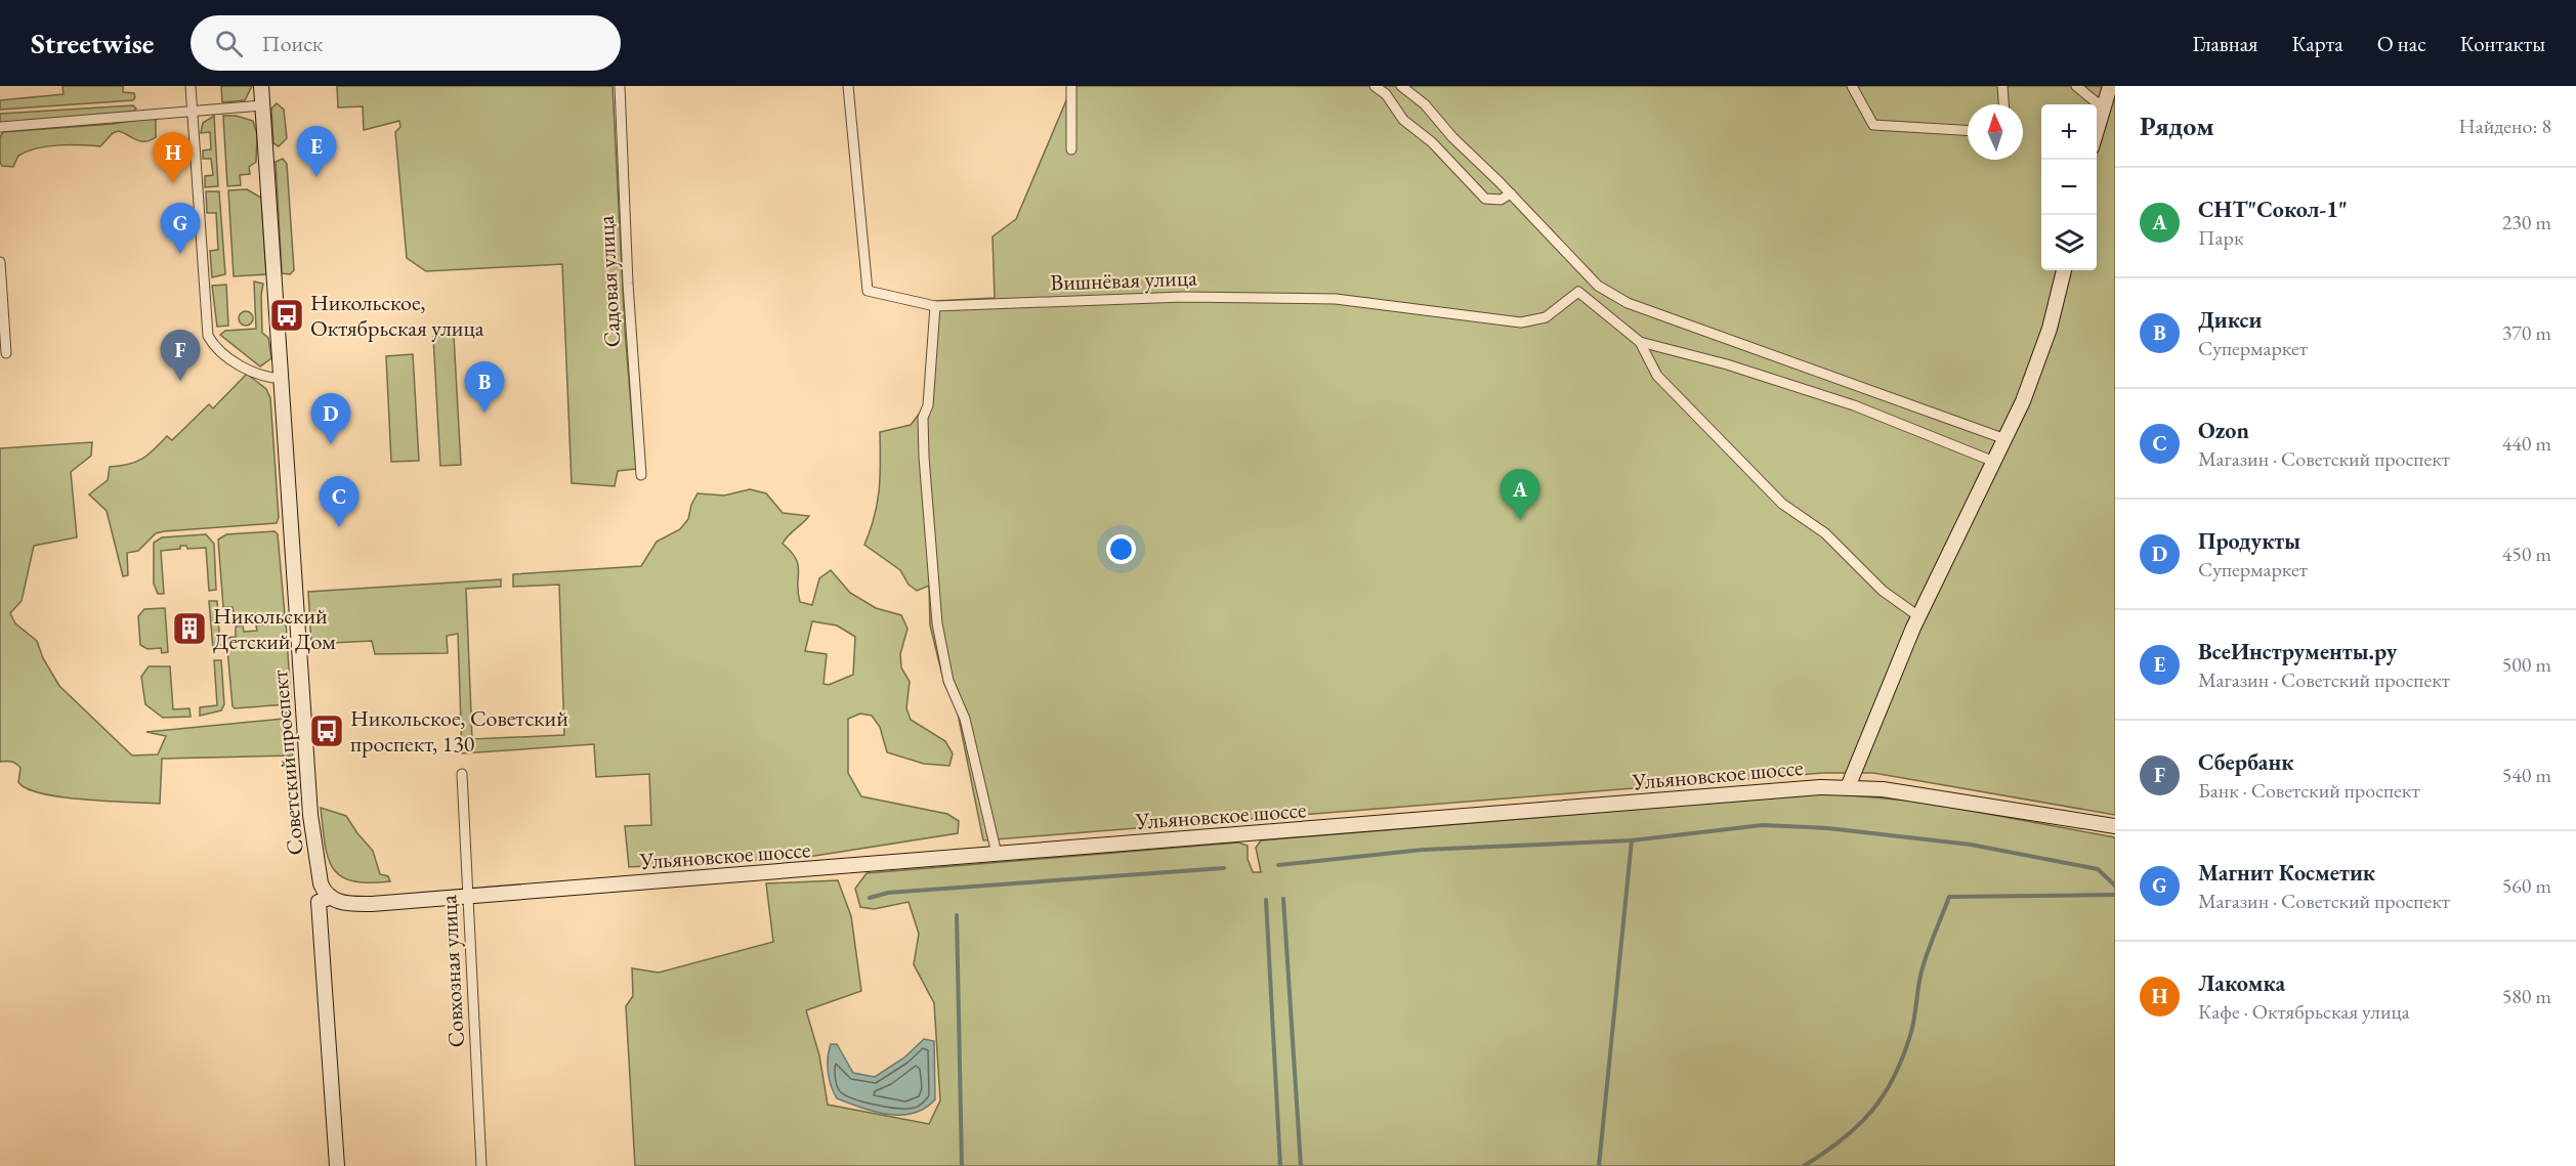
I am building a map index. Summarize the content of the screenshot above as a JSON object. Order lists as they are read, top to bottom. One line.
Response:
{"streets":{"main road":["Советский проспект","Ульяновское шоссе"],"street":["Вишнёвая улица","Садовая улица","Совхозная улица"]},"crossings":[["Советский проспект","Ульяновское шоссе"],["Ульяновское шоссе","Совхозная улица"]],"places":{"bus stop":["Никольское, Октябрьская улица","Никольское, Советский проспект, 130"],"building":["Никольский Детский Дом"]},"north":"top","page":{"header":"Streetwise","search":"Поиск","nav":["Главная","Карта","О нас","Контакты"],"heading":["Рядом","Найдено: 8"],"map_buttons":["+","−"],"pins":["E","H","G","F","B","D","A","C"],"list":[{"mark":"A","name":"СНТ\"Сокол-1\"","note":"Парк","value":"230 m"},{"mark":"B","name":"Дикси","note":"Супермаркет","value":"370 m"},{"mark":"C","name":"Ozon","note":"Магазин · Советский проспект","value":"440 m"},{"mark":"D","name":"Продукты","note":"Супермаркет","value":"450 m"},{"mark":"E","name":"ВсеИнструменты.ру","note":"Магазин · Советский проспект","value":"500 m"},{"mark":"F","name":"Сбербанк","note":"Банк · Советский проспект","value":"540 m"},{"mark":"G","name":"Магнит Косметик","note":"Магазин · Советский проспект","value":"560 m"},{"mark":"H","name":"Лакомка","note":"Кафе · Октябрьская улица","value":"580 m"}]}}
